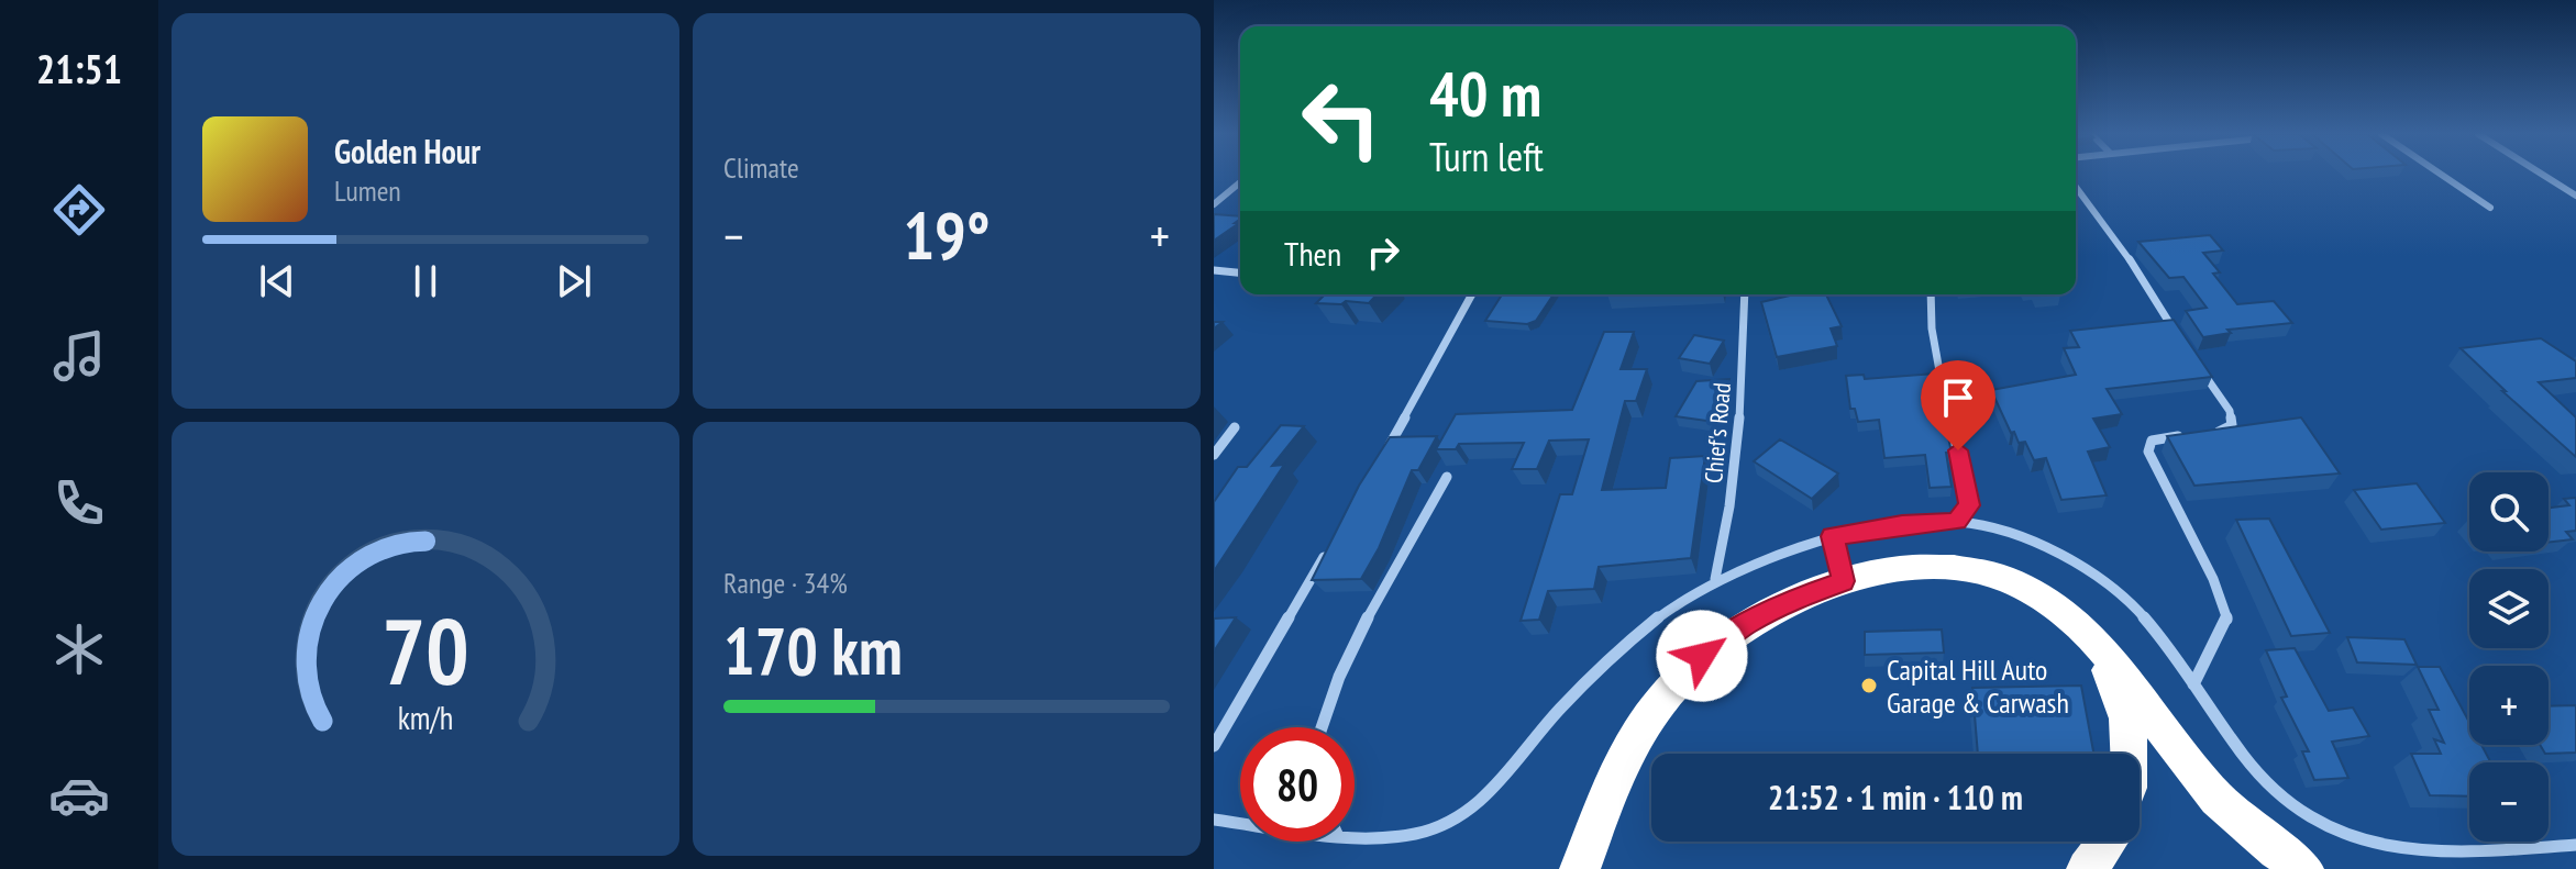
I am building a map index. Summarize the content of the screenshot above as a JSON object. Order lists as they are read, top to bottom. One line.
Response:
{"streets":{"street":["Chief's Road"]},"places":["Capital Hill Auto Garage & Carwash"],"page":{"tabs":"21:51","tile":["Climate",["Range · 34%","170 km"]],"turn":["40 m","Turn left"],"song":["Golden Hour","Lumen"],"heat":["−","19°","+"],"then":"Then","map_buttons":["+","−"],"limit":"80","trip":"21:52 · 1 min · 110 m","gauge":["70","km/h"]}}
